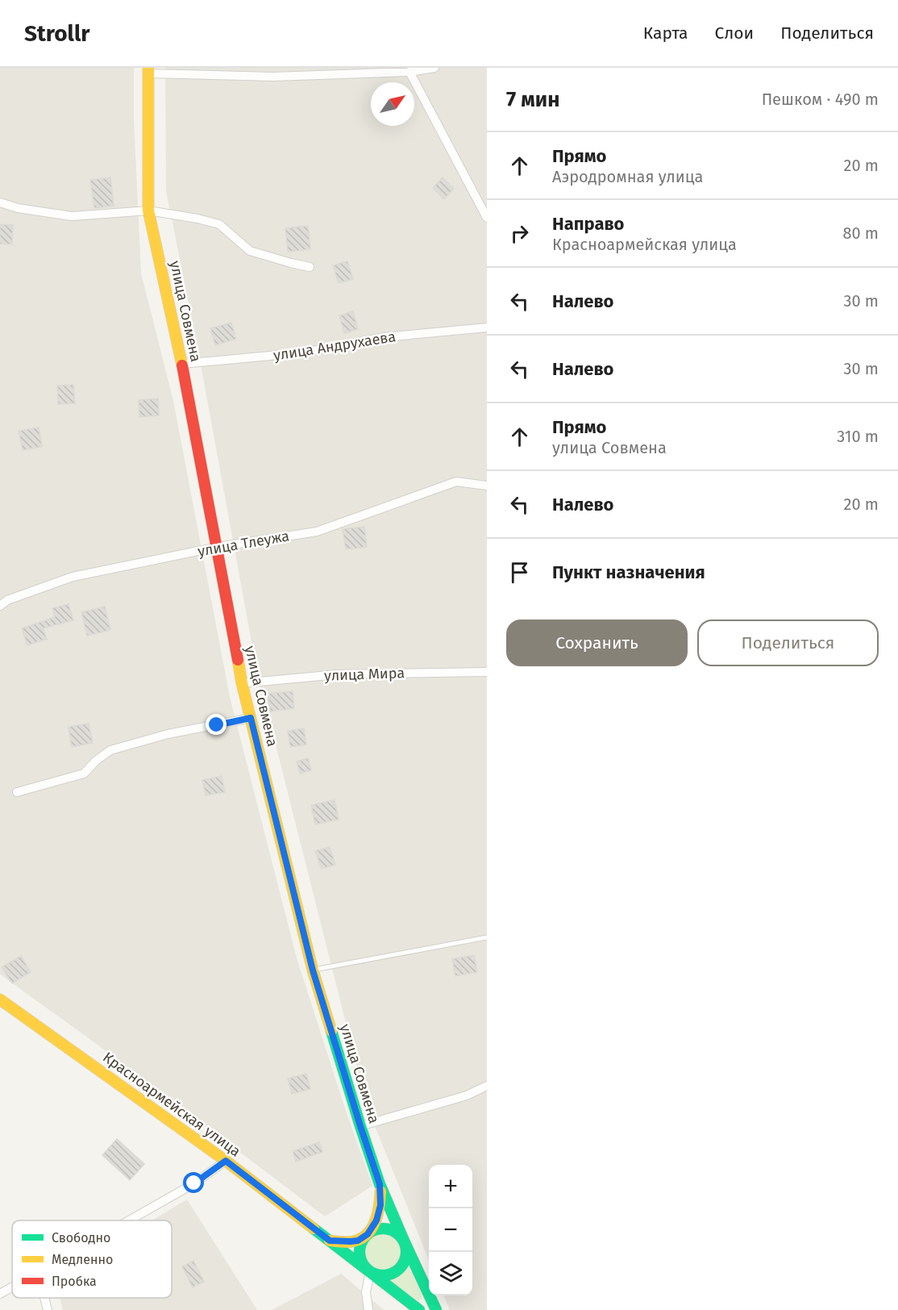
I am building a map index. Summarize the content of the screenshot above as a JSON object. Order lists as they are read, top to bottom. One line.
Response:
{"streets":{"street":["улица Совмена","улица Андрухаева","улица Тлеужа","улица Мира","Красноармейская улица"]},"crossings":[["улица Совмена","улица Андрухаева"],["улица Совмена","улица Тлеужа"],["улица Совмена","улица Мира"],["улица Совмена","Красноармейская улица"]],"legend":["Свободно","Медленно","Пробка"],"north":"top right","page":{"header":"Strollr","nav":["Карта","Слои","Поделиться"],"heading":["7 мин","Пешком · 490 m"],"list":[["Прямо","Аэродромная улица","20 m"],["Направо","Красноармейская улица","80 m"],["Налево","30 m"],["Налево","30 m"],["Прямо","улица Совмена","310 m"],["Налево","20 m"],"Пункт назначения"],"buttons":["Сохранить","Поделиться"],"map_buttons":["+","−"]}}
